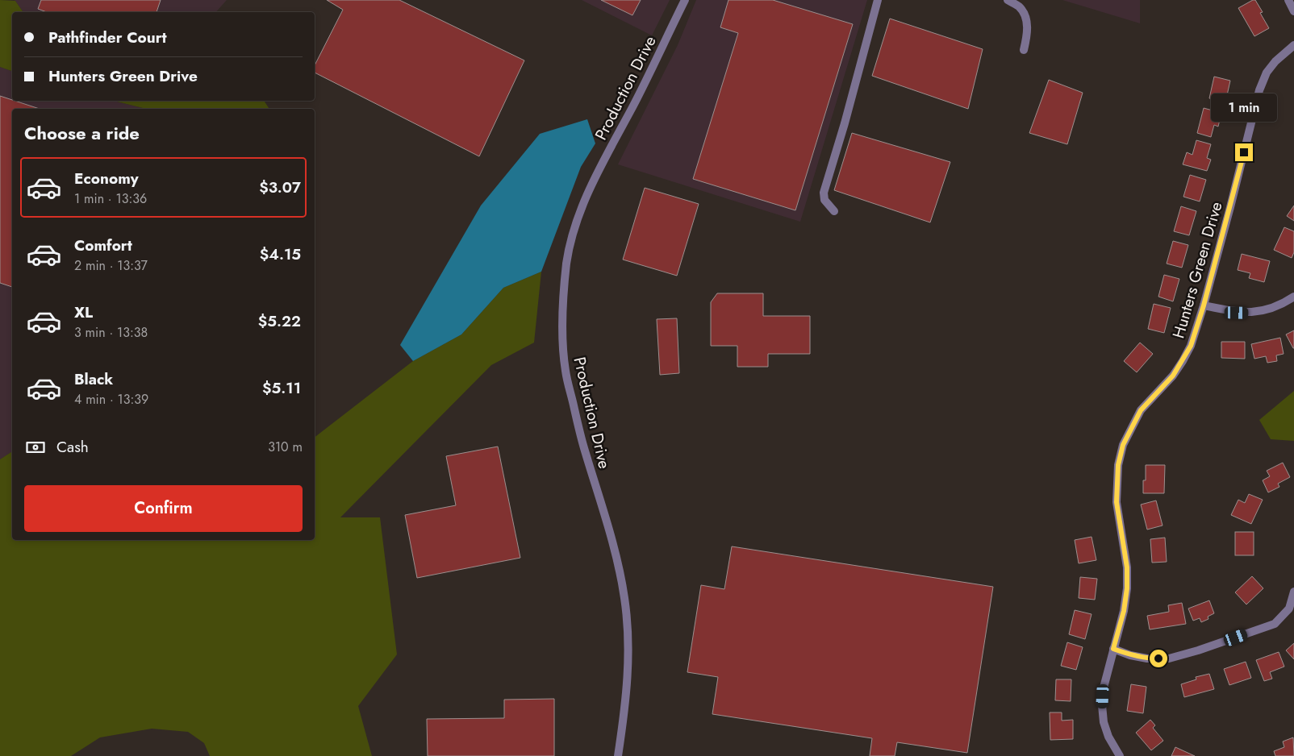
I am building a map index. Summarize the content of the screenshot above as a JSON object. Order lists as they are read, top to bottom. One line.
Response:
{"streets":{"street":["Production Drive","Hunters Green Drive"]},"page":{"banner":["Pathfinder Court","Hunters Green Drive"],"bubble":"1 min","heading":"Choose a ride","list":[{"name":"Economy","note":"1 min · 13:36","value":"$3.07"},{"name":"Comfort","note":"2 min · 13:37","value":"$4.15"},{"name":"XL","note":"3 min · 13:38","value":"$5.22"},{"name":"Black","note":"4 min · 13:39","value":"$5.11"}],"pay":["Cash","310 m"],"buttons":"Confirm"}}
